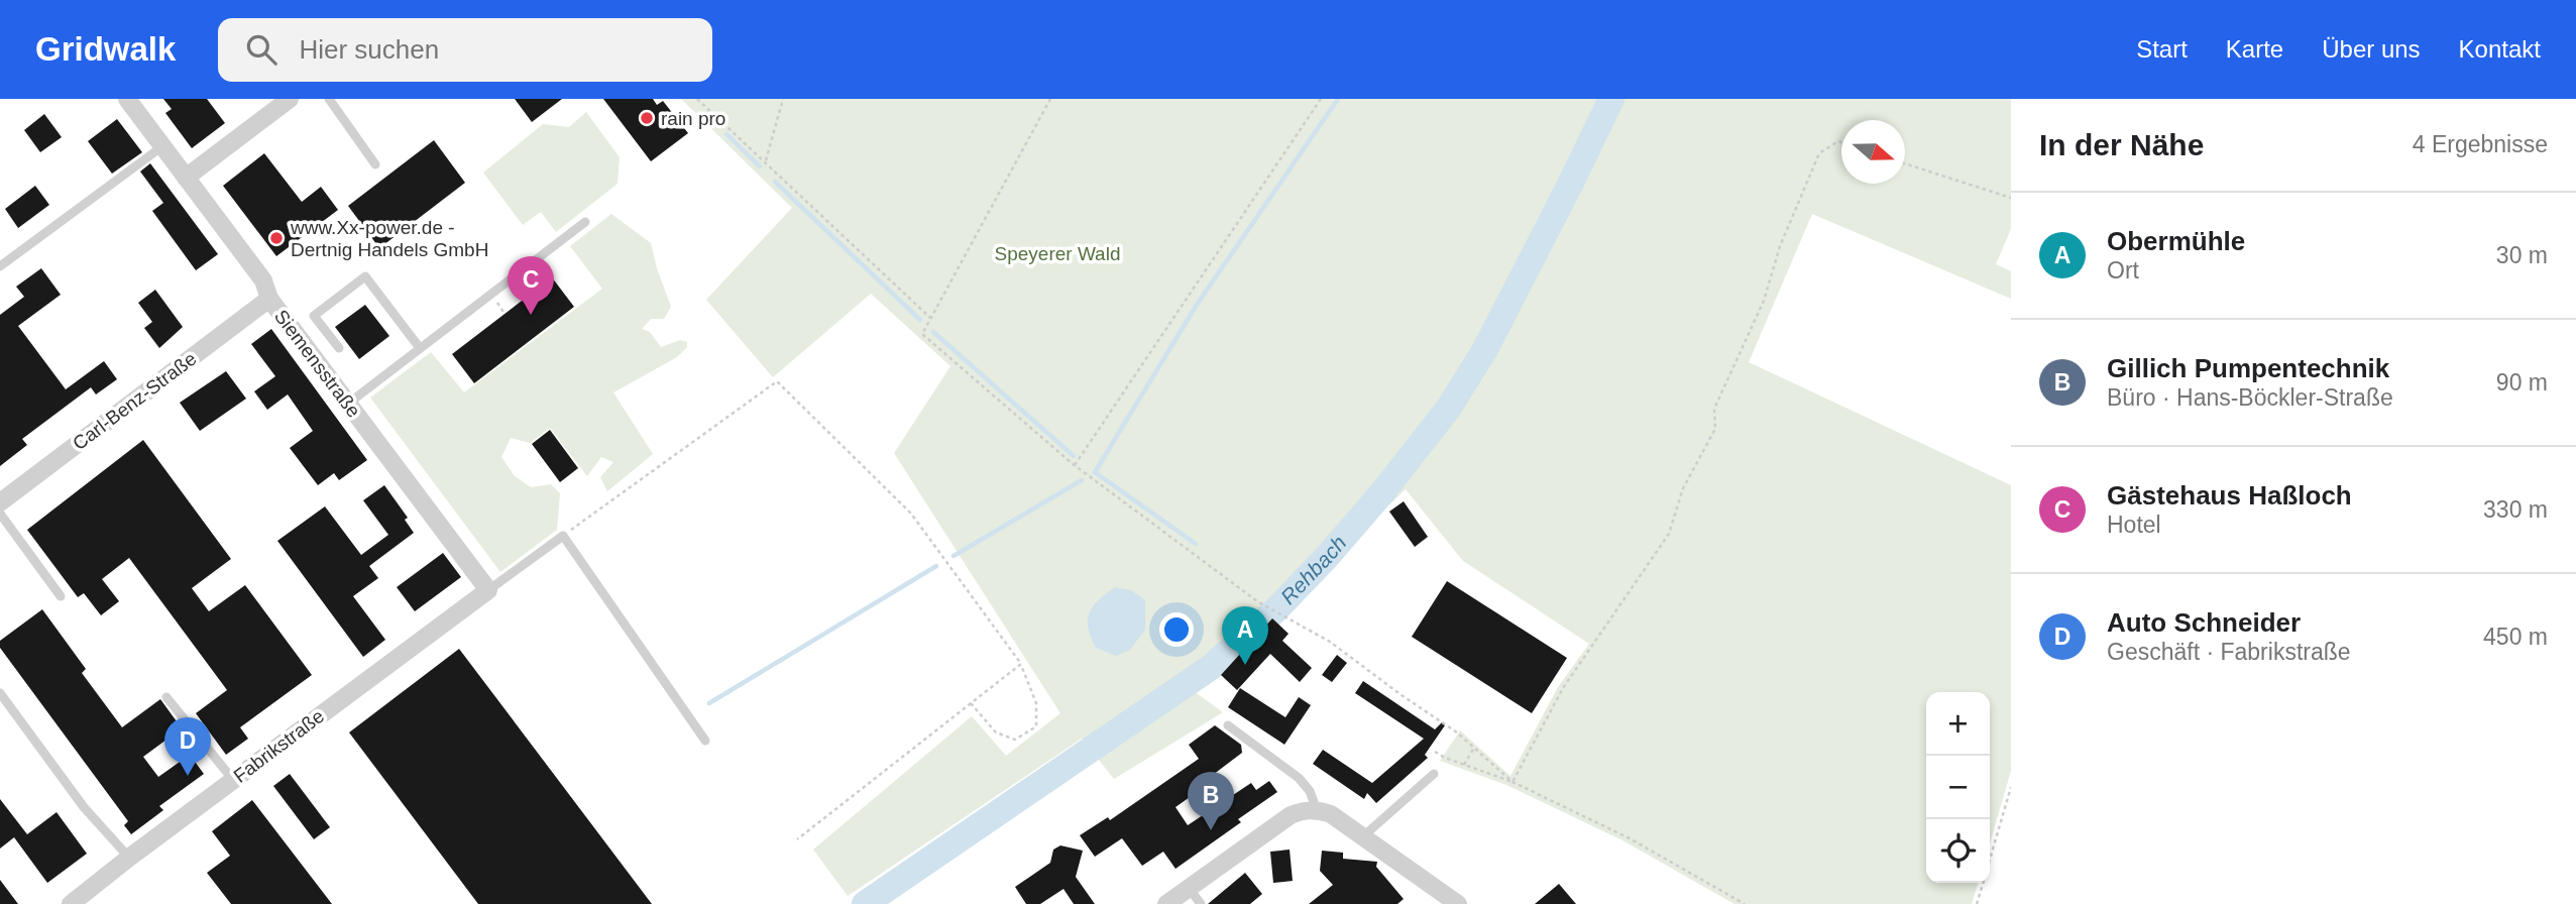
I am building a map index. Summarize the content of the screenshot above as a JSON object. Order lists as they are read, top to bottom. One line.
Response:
{"streets":{"street":["Siemensstraße","Carl-Benz-Straße","Fabrikstraße"]},"crossings":[["Siemensstraße","Carl-Benz-Straße"],["Siemensstraße","Fabrikstraße"]],"water":["Rehbach"],"parks":["Speyerer Wald"],"places":["rain pro","www.Xx-power.de - Dertnig Handels GmbH"],"north":"right","page":{"header":"Gridwalk","search":"Hier suchen","nav":["Start","Karte","Über uns","Kontakt"],"heading":["In der Nähe","4 Ergebnisse"],"list":[{"mark":"A","name":"Obermühle","note":"Ort","value":"30 m"},{"mark":"B","name":"Gillich Pumpentechnik","note":"Büro · Hans-Böckler-Straße","value":"90 m"},{"mark":"C","name":"Gästehaus Haßloch","note":"Hotel","value":"330 m"},{"mark":"D","name":"Auto Schneider","note":"Geschäft · Fabrikstraße","value":"450 m"}],"pins":["C","A","D","B"],"map_buttons":["+","−"]}}
